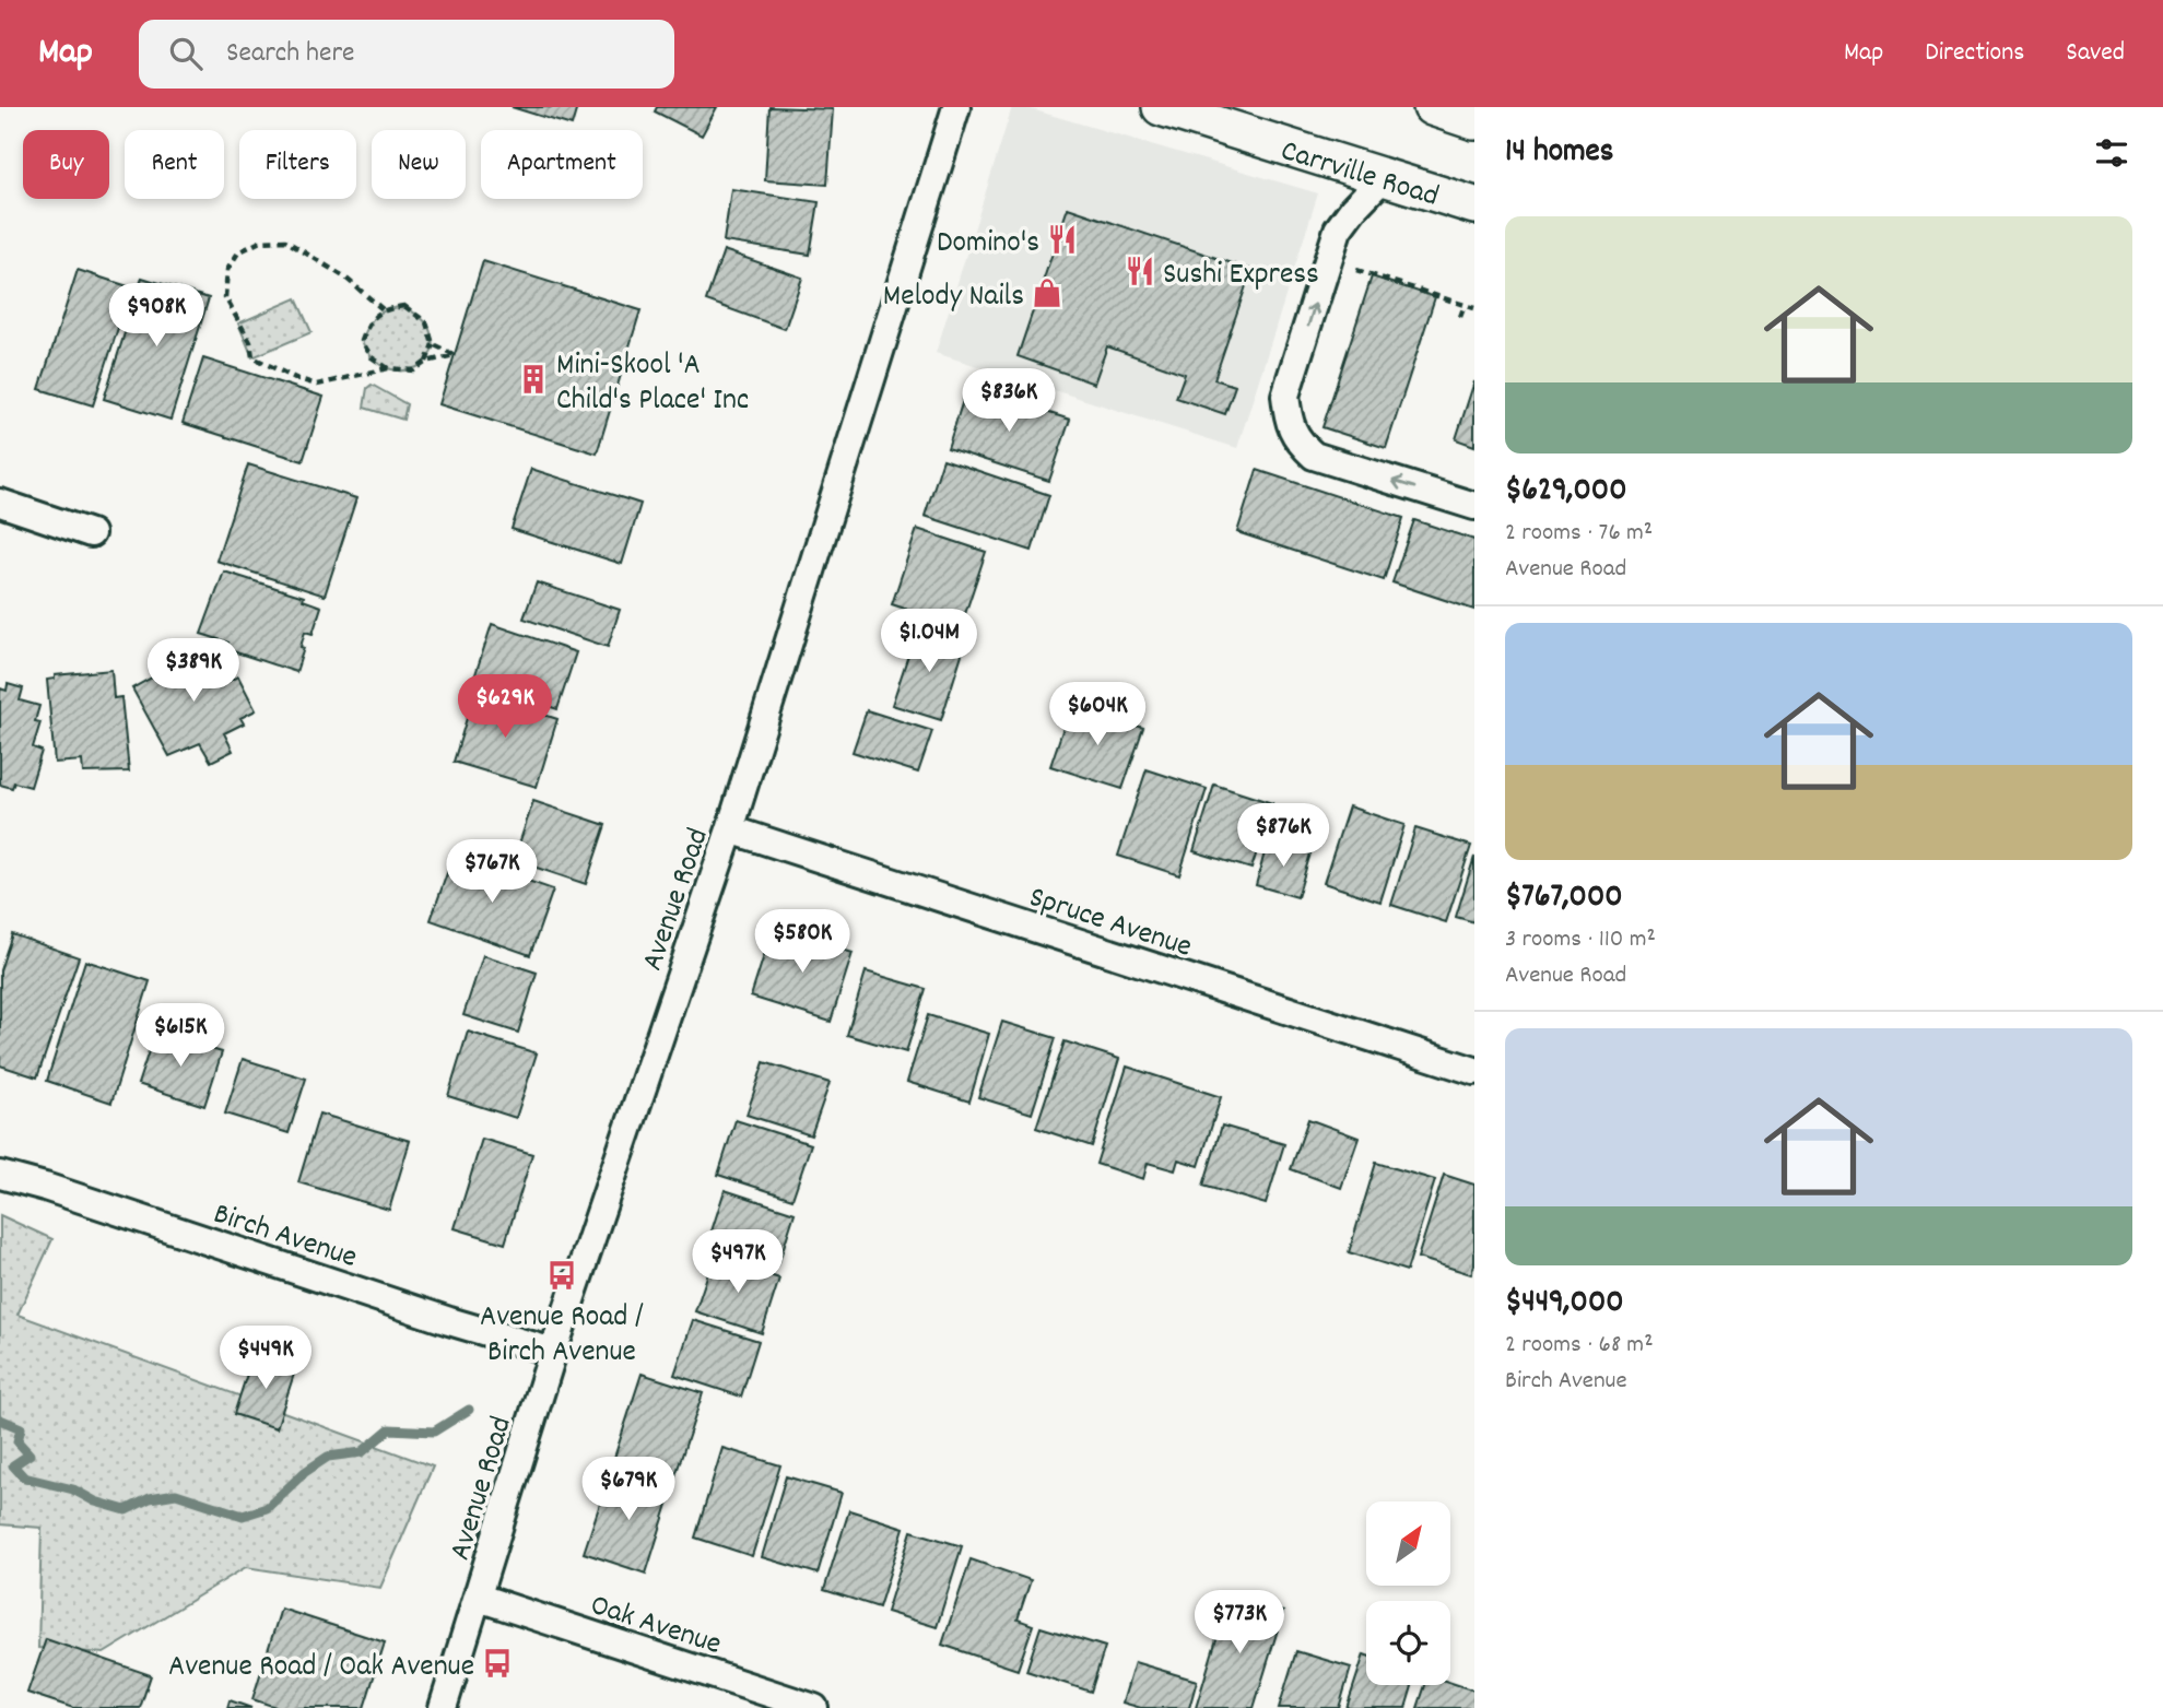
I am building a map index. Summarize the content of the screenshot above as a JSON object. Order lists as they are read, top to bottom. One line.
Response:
{"streets":{"main road":["Carrville Road"],"street":["Avenue Road","Spruce Avenue","Birch Avenue","Oak Avenue"]},"crossings":[["Avenue Road","Spruce Avenue"],["Avenue Road","Birch Avenue"],["Avenue Road","Oak Avenue"]],"places":{"restaurant":["Domino's","Sushi Express"],"shop":["Melody Nails"],"building":["Mini-Skool 'A Child's Place' Inc"],"bus stop":["Avenue Road / Birch Avenue","Avenue Road / Oak Avenue"]},"north":"top right","page":{"header":"Map","search":"Search here","nav":["Map","Directions","Saved"],"heading":"14 homes","chip":["Buy","Rent","Filters","New","Apartment"],"list":[{"name":"$629,000","note":"2 rooms · 76 m² · Avenue Road"},{"name":"$767,000","note":"3 rooms · 110 m² · Avenue Road"},{"name":"$449,000","note":"2 rooms · 68 m² · Birch Avenue"}],"price":["$908K","$836K","$1.04M","$389K","$629K","$604K","$876K","$767K","$580K","$615K","$497K","$449K","$679K","$773K"]}}
